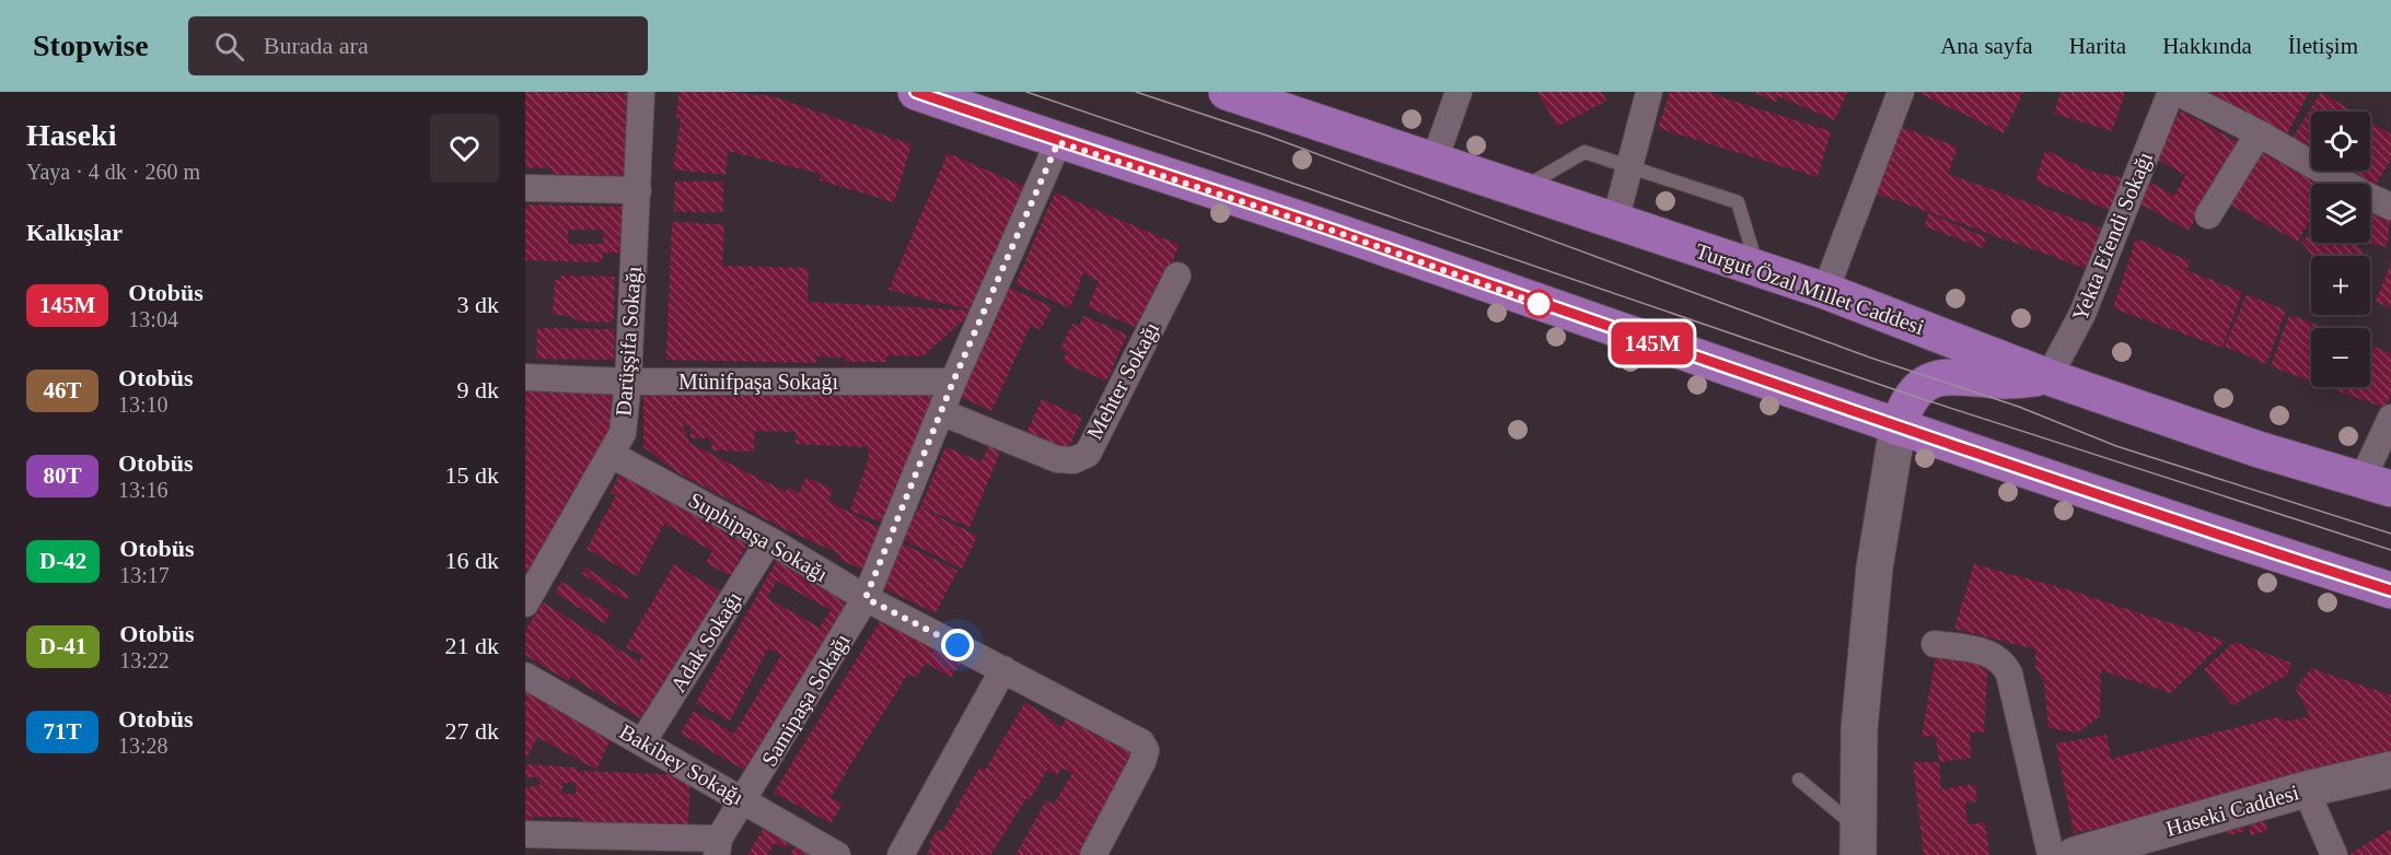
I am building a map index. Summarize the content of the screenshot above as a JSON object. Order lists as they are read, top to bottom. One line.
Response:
{"streets":{"main road":["Turgut Özal Millet Caddesi"],"street":["Yekta Efendi Sokağı","Darüşşifa Sokağı","Mehter Sokağı","Münifpaşa Sokağı","Suphipaşa Sokağı","Adak Sokağı","Samipaşa Sokağı","Bakibey Sokağı","Haseki Caddesi"]},"crossings":[["Yekta Efendi Sokağı","Turgut Özal Millet Caddesi"],["Darüşşifa Sokağı","Münifpaşa Sokağı"],["Darüşşifa Sokağı","Suphipaşa Sokağı"],["Mehter Sokağı","Samipaşa Sokağı"],["Münifpaşa Sokağı","Samipaşa Sokağı"],["Suphipaşa Sokağı","Adak Sokağı"],["Suphipaşa Sokağı","Samipaşa Sokağı"],["Adak Sokağı","Bakibey Sokağı"],["Samipaşa Sokağı","Bakibey Sokağı"]],"lines":["bus line 145M"],"page":{"header":"Stopwise","search":"Burada ara","nav":["Ana sayfa","Harita","Hakkında","İletişim"],"heading":[["Haseki","Yaya · 4 dk · 260 m"],"Kalkışlar"],"on_map":"145M","map_buttons":["+","−"],"list":[{"mark":"145M","name":"Otobüs","note":"13:04","value":"3 dk"},{"mark":"46T","name":"Otobüs","note":"13:10","value":"9 dk"},{"mark":"80T","name":"Otobüs","note":"13:16","value":"15 dk"},{"mark":"D-42","name":"Otobüs","note":"13:17","value":"16 dk"},{"mark":"D-41","name":"Otobüs","note":"13:22","value":"21 dk"},{"mark":"71T","name":"Otobüs","note":"13:28","value":"27 dk"}]}}
